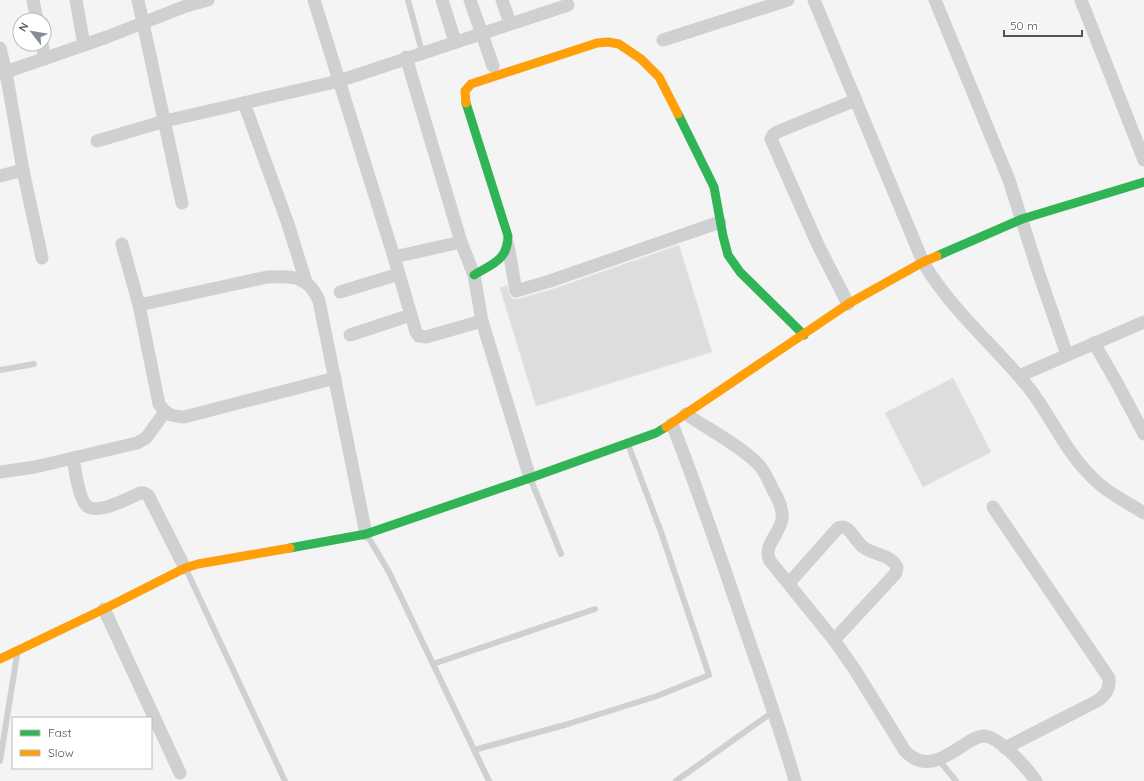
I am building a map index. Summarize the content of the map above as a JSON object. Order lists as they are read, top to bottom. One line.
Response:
{"legend":["Fast","Slow"],"scale_bar":"50 m","north":"top left"}
